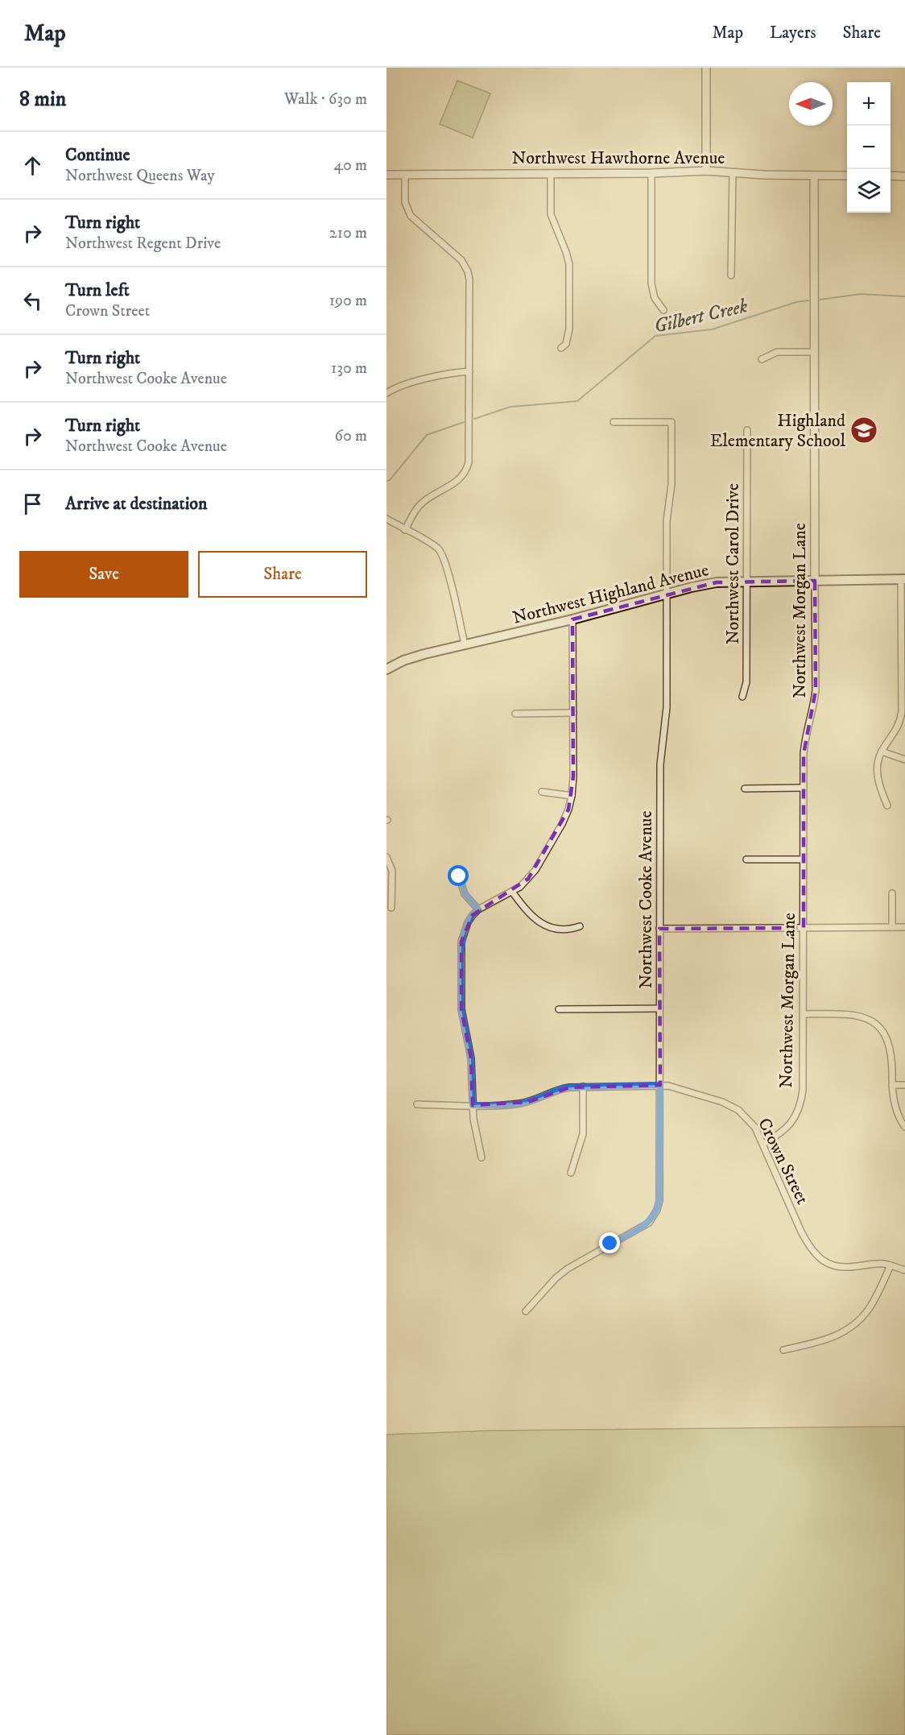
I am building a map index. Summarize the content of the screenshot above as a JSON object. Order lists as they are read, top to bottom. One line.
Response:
{"streets":{"main road":["Northwest Highland Avenue"],"street":["Northwest Hawthorne Avenue","Northwest Carol Drive","Northwest Morgan Lane","Northwest Cooke Avenue","Crown Street"]},"crossings":[["Northwest Hawthorne Avenue","Northwest Morgan Lane"],["Northwest Carol Drive","Northwest Highland Avenue"],["Northwest Highland Avenue","Northwest Morgan Lane"],["Northwest Highland Avenue","Northwest Cooke Avenue"],["Northwest Morgan Lane","Crown Street"],["Northwest Cooke Avenue","Crown Street"]],"water":["Gilbert Creek"],"places":{"school or university":["Highland Elementary School"]},"north":"left","page":{"header":"Map","nav":["Map","Layers","Share"],"heading":["8 min","Walk · 630 m"],"map_buttons":["+","−"],"list":[["Continue","Northwest Queens Way","40 m"],["Turn right","Northwest Regent Drive","210 m"],["Turn left","Crown Street","190 m"],["Turn right","Northwest Cooke Avenue","130 m"],["Turn right","Northwest Cooke Avenue","60 m"],"Arrive at destination"],"buttons":["Save","Share"]}}
